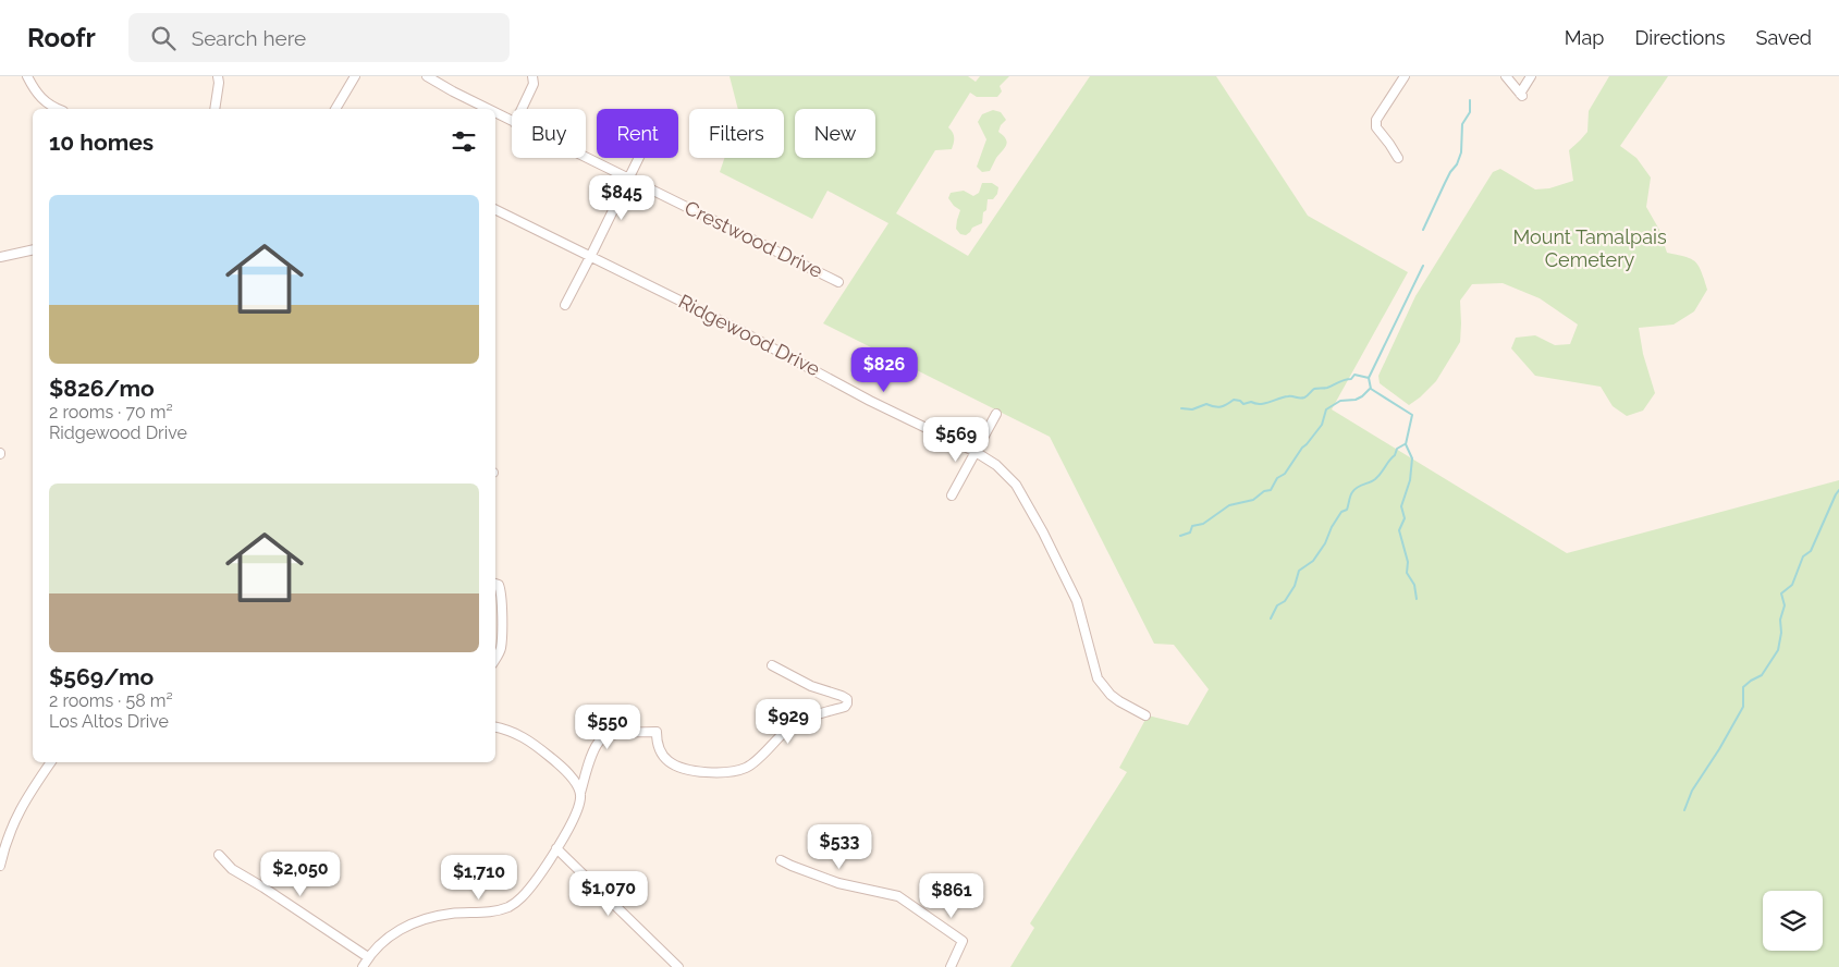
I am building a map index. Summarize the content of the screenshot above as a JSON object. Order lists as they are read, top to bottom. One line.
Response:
{"streets":{"street":["Crestwood Drive","Ridgewood Drive"]},"parks":["Mount Tamalpais Cemetery"],"page":{"header":"Roofr","search":"Search here","nav":["Map","Directions","Saved"],"chip":["Buy","Rent","Filters","New"],"heading":"10 homes","list":[{"name":"$826/mo","note":"2 rooms · 70 m² · Ridgewood Drive"},{"name":"$569/mo","note":"2 rooms · 58 m² · Los Altos Drive"}],"price":["$845","$826","$569","$929","$550","$533","$2,050","$1,710","$1,070","$861"]}}
